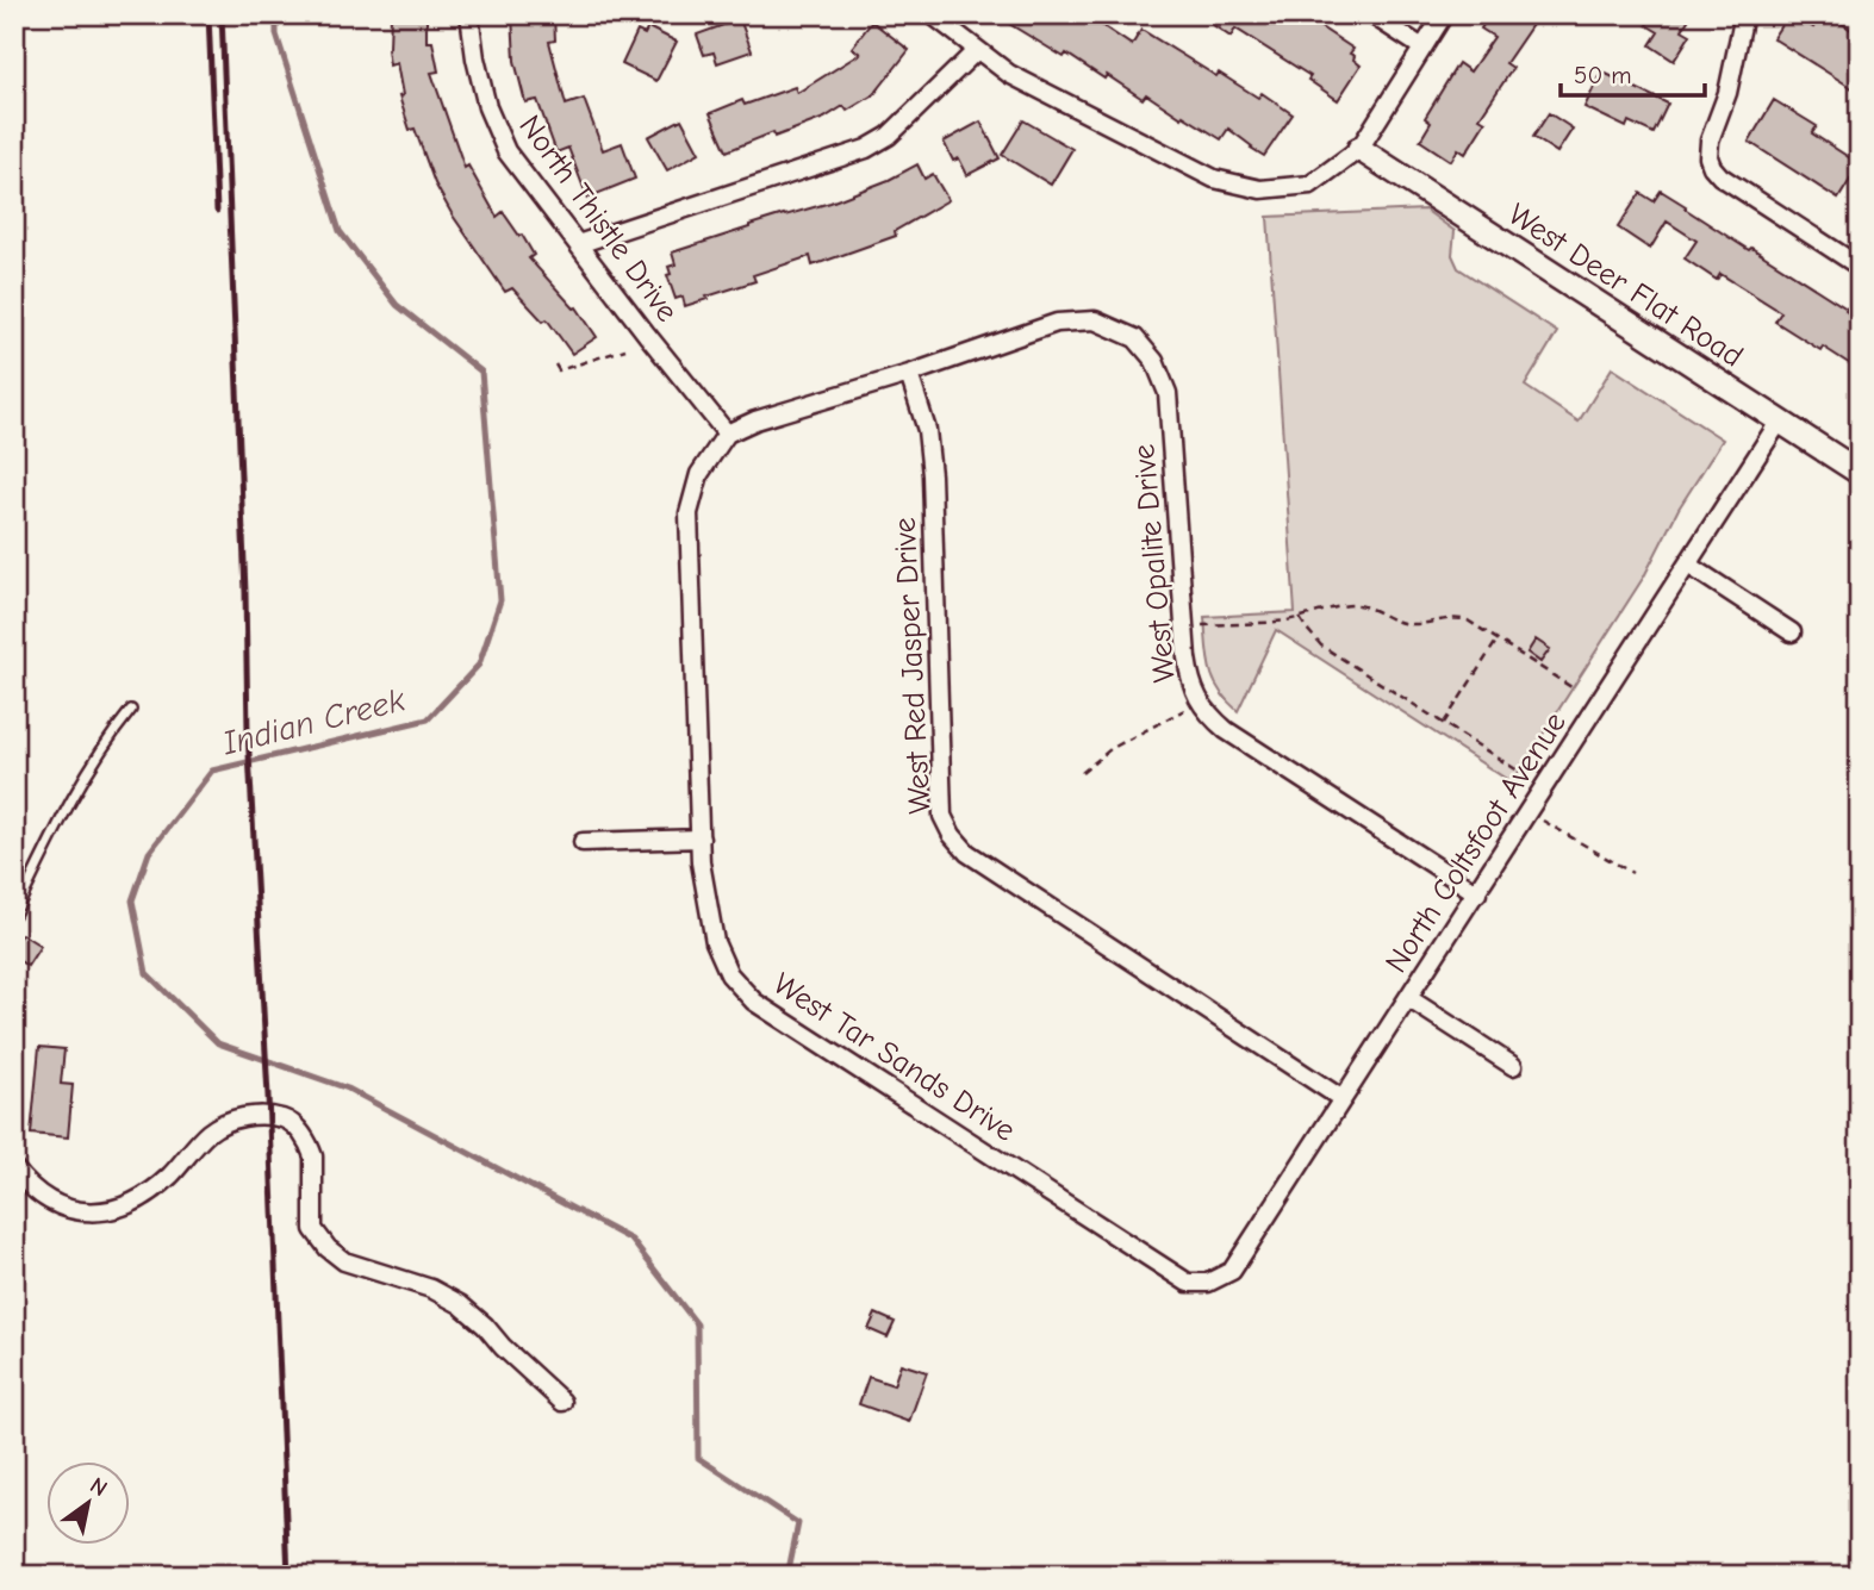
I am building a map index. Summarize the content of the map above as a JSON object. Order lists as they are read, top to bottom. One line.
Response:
{"streets":{"street":["North Thistle Drive","West Deer Flat Road","West Opalite Drive","West Red Jasper Drive","North Coltsfoot Avenue","West Tar Sands Drive"]},"crossings":[["North Thistle Drive","West Tar Sands Drive"],["West Deer Flat Road","North Coltsfoot Avenue"],["West Opalite Drive","West Red Jasper Drive"],["West Opalite Drive","North Coltsfoot Avenue"],["West Red Jasper Drive","North Coltsfoot Avenue"],["North Coltsfoot Avenue","West Tar Sands Drive"]],"water":["Indian Creek"],"scale_bar":"50 m","north":"top right"}
